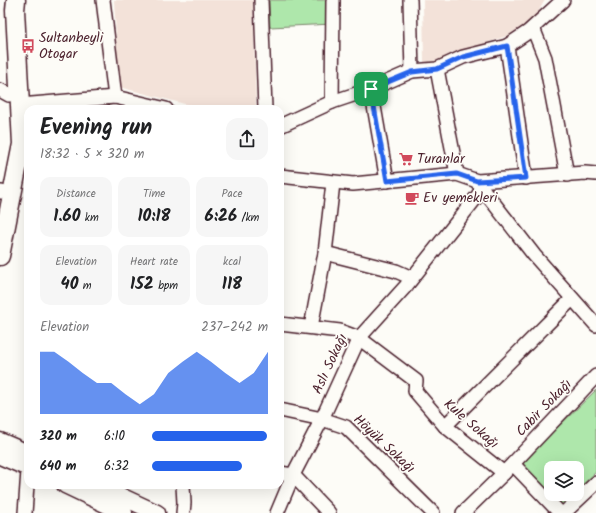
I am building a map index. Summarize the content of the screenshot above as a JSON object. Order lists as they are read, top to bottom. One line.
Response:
{"streets":{"street":["Aslı Sokağı","Cabir Sokağı","Kule Sokağı","Höyük Sokağı"]},"crossings":[["Aslı Sokağı","Kule Sokağı"],["Aslı Sokağı","Höyük Sokağı"],["Cabir Sokağı","Kule Sokağı"]],"places":{"bus stop":["Sultanbeyli Otogar"],"supermarket":["Turanlar"],"cafe":["Ev yemekleri"]},"page":{"heading":["Evening run","18:32 · 5 × 320 m"],"stats":[["Distance","1.60 km"],["Time","10:18"],["Pace","6:26 /km"],["Elevation","40 m"],["Heart rate","152 bpm"],["kcal","118"]],"chart":["Elevation","237–242 m"],"list":[{"name":"320 m","note":"6:10"},{"name":"640 m","note":"6:32"}]}}
